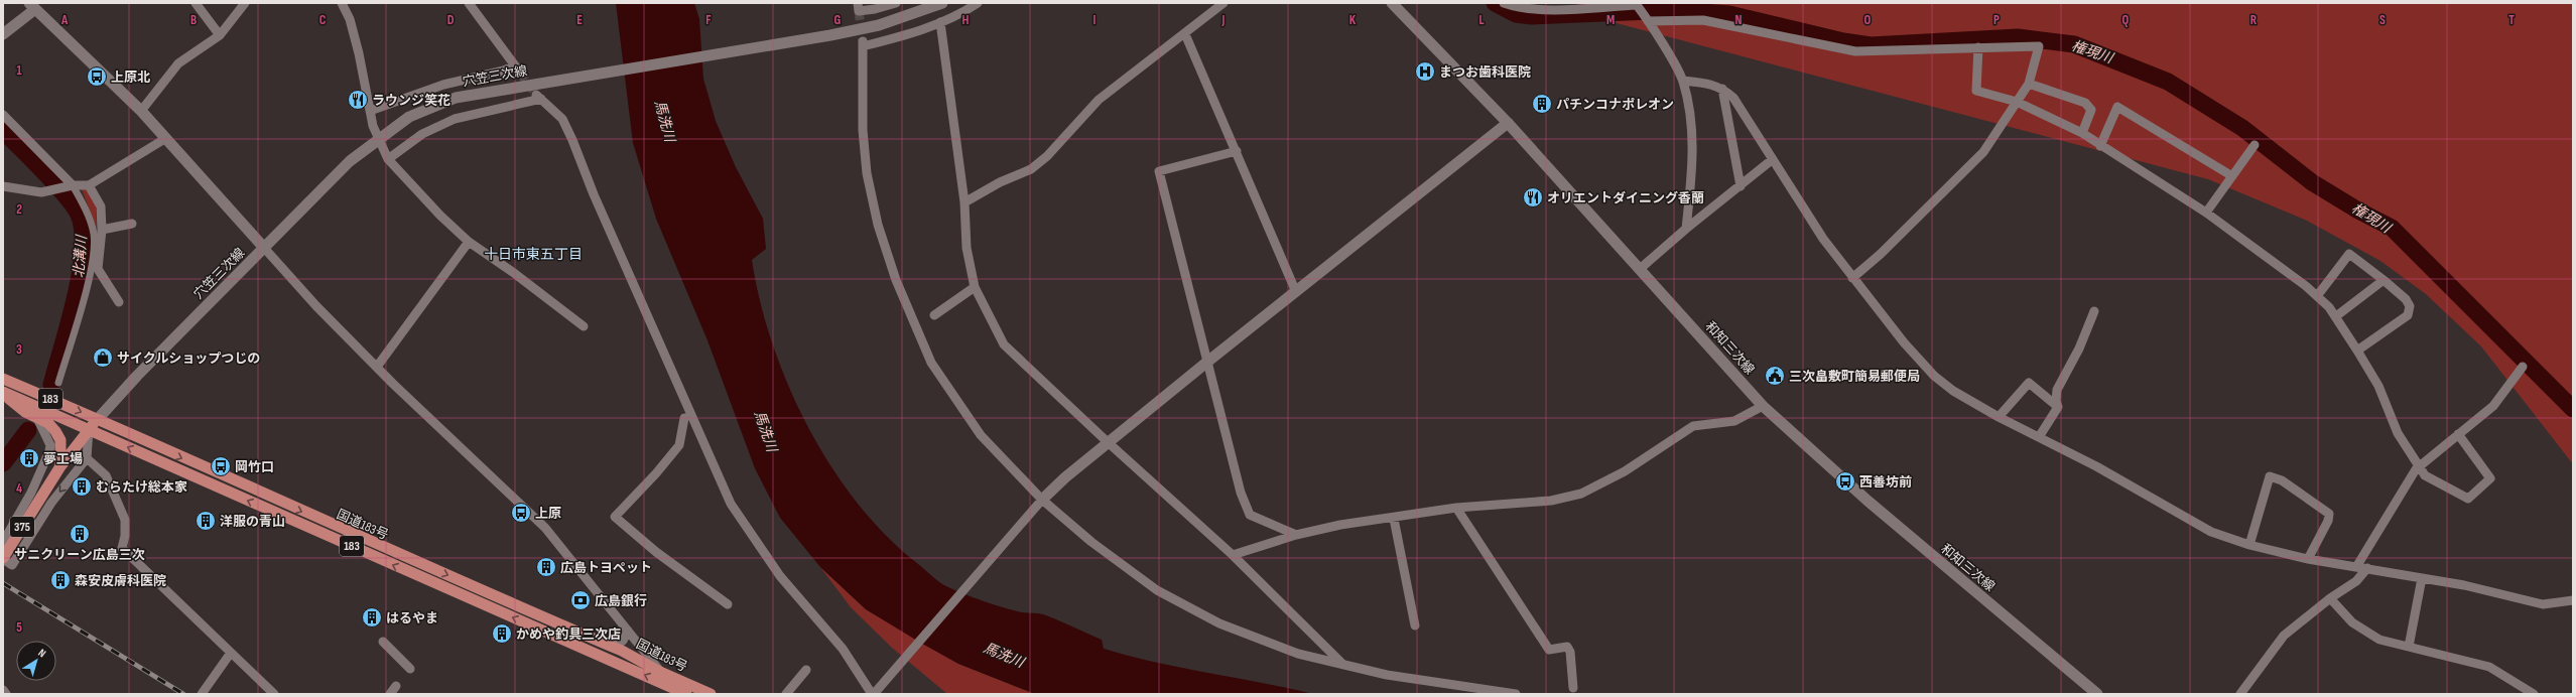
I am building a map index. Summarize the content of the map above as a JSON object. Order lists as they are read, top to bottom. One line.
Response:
{"streets":{"highway":["183","国道183号","375"],"main road":["穴笠三次線","和知三次線"]},"crossings":[["穴笠三次線","国道183号"],["穴笠三次線","375"],["国道183号","375"]],"districts":["十日市東五丁目"],"water":["権現川","馬洗川","北溝川"],"places":{"hospital":["まつお歯科医院"],"bus stop":["上原北","岡竹口","西善坊前","上原"],"restaurant":["ラウンジ笑花","オリエントダイニング香蘭"],"building":["パチンコナポレオン","夢工場","むらたけ総本家","洋服の青山","サニクリーン広島三次","広島トヨペット","森安皮膚科医院","はるやま","かめや釣具三次店"],"shop":["サイクルショップつじの"],"public building":["三次畠敷町簡易郵便局"],"bank":["広島銀行"]},"north":"top right","grid":{"columns":["A","B","C","D","E","F","G","H","I","J","K","L","M","N","O","P","Q","R","S","T"],"rows":["1","2","3","4","5"]}}
